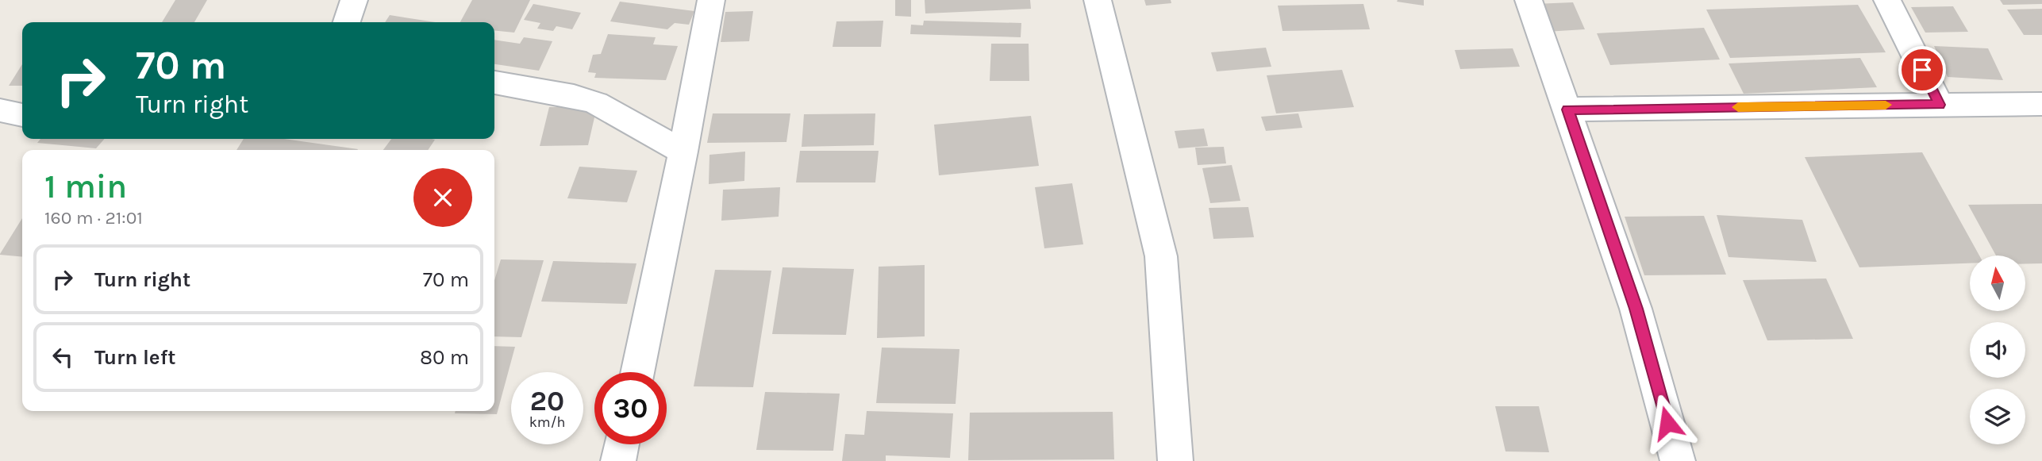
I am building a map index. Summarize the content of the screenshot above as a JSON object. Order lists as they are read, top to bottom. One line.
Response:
{"north":"top","page":{"turn":["70 m","Turn right"],"heading":["1 min","160 m · 21:01"],"list":[{"name":"Turn right","value":"70 m"},{"name":"Turn left","value":"80 m"}],"speed":"20 km/h","limit":"30"}}
